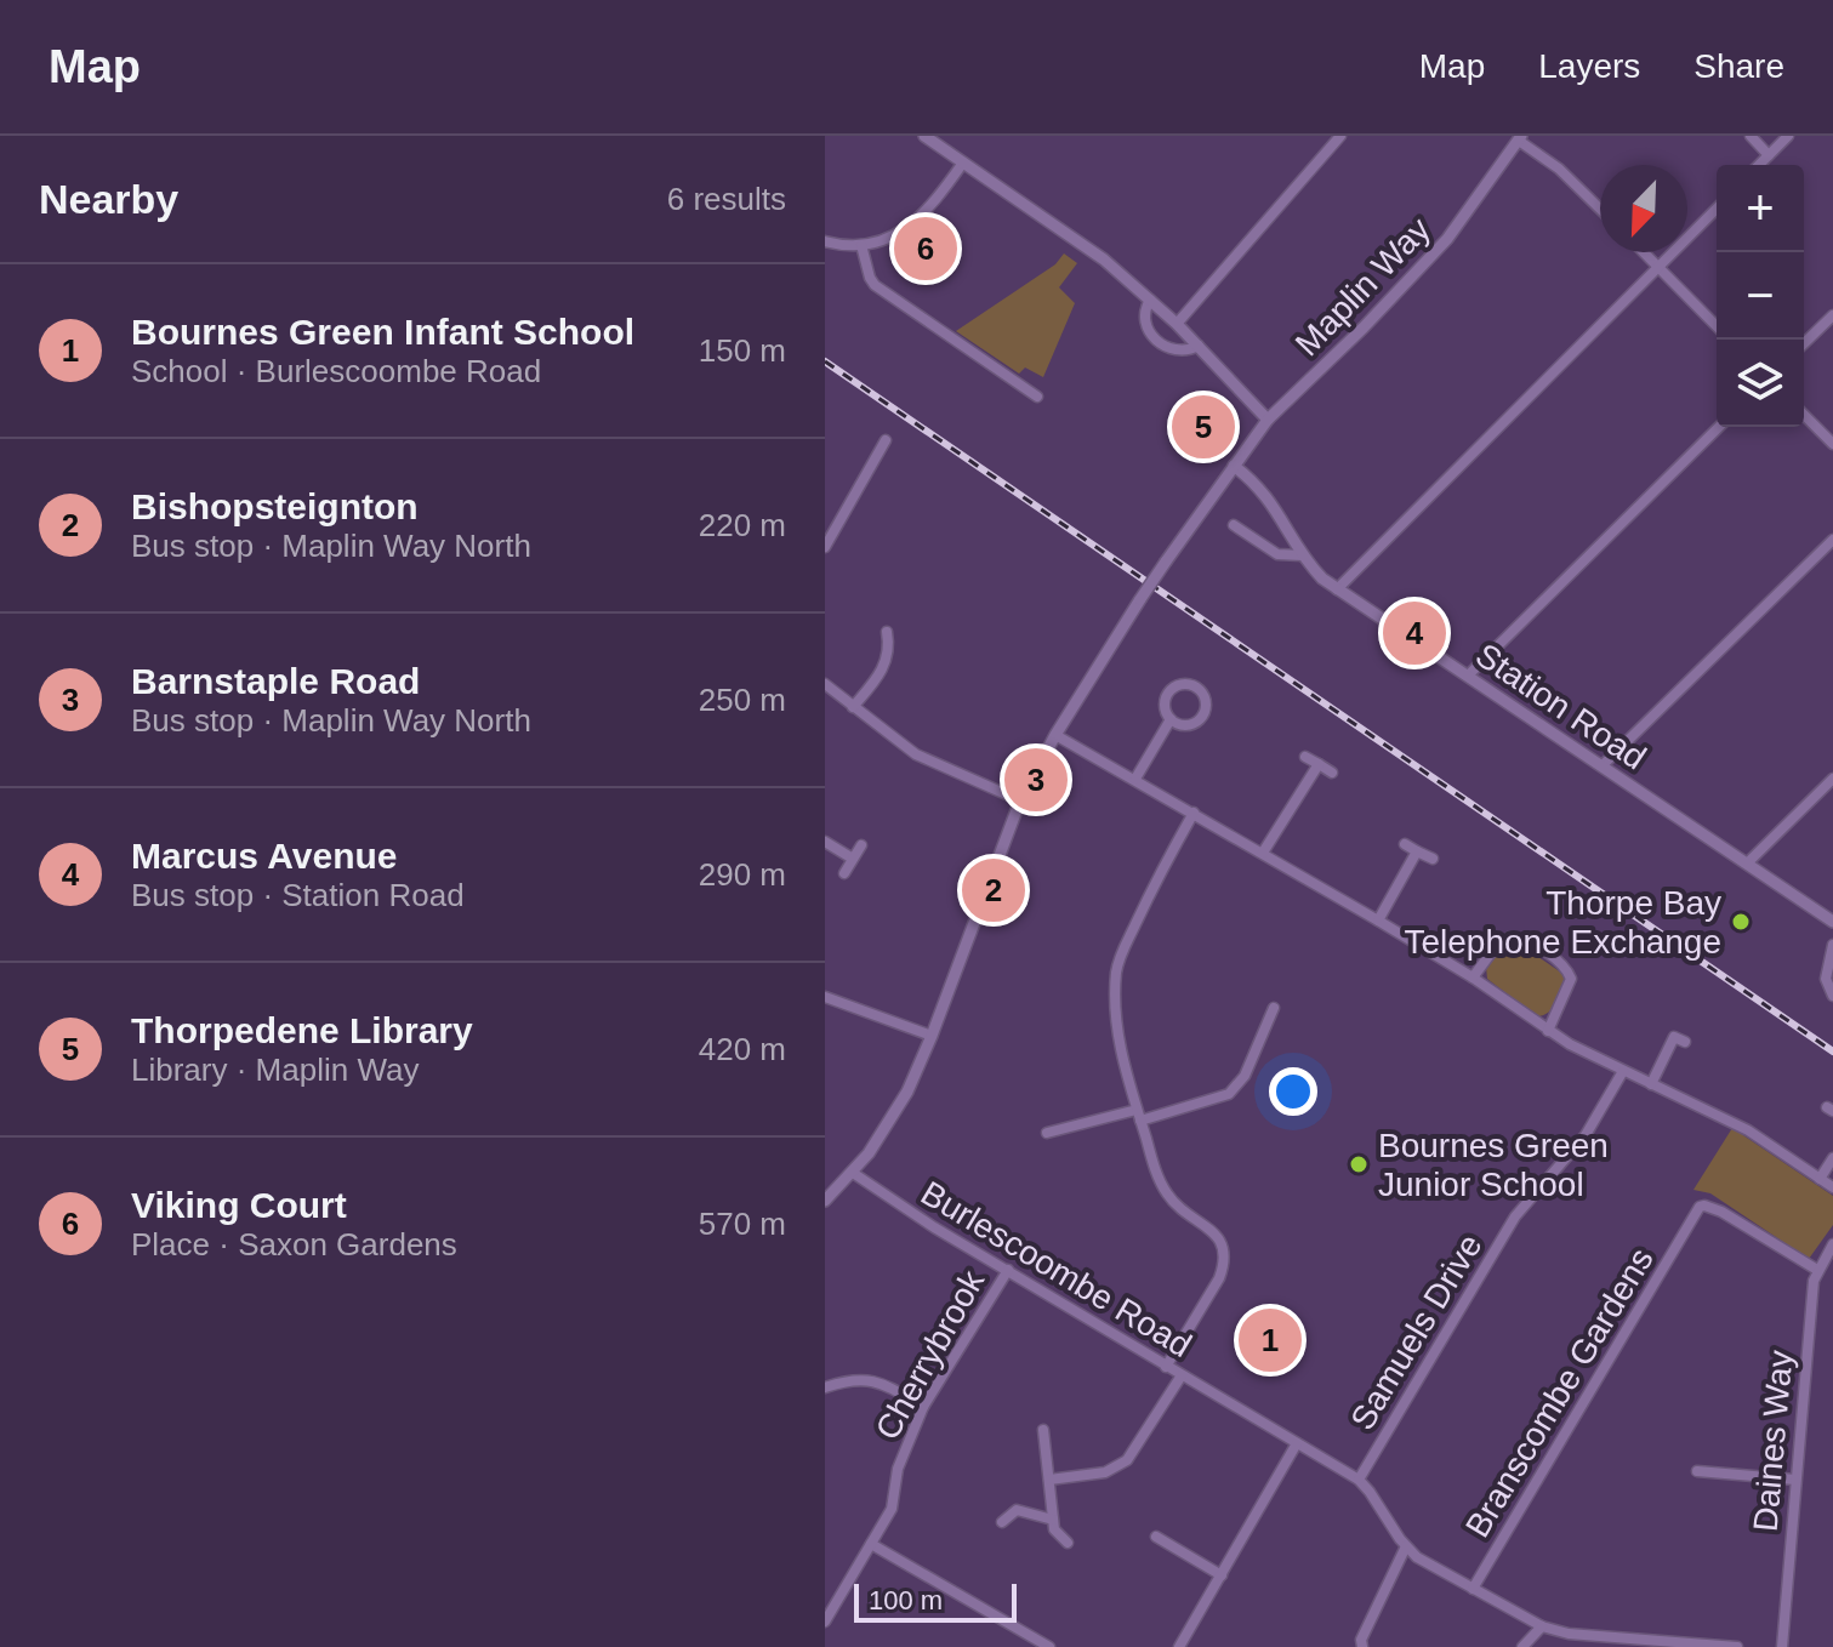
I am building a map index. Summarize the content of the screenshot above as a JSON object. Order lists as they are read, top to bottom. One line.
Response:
{"streets":{"street":["Maplin Way","Station Road","Burlescoombe Road","Samuels Drive","Cherrybrook","Branscombe Gardens","Daines Way"]},"crossings":[["Maplin Way","Station Road"],["Maplin Way","Burlescoombe Road"],["Burlescoombe Road","Samuels Drive"],["Burlescoombe Road","Cherrybrook"],["Burlescoombe Road","Branscombe Gardens"],["Branscombe Gardens","Daines Way"]],"places":["Thorpe Bay Telephone Exchange","Bournes Green Junior School"],"scale_bar":"100 m","north":"bottom left","page":{"header":"Map","nav":["Map","Layers","Share"],"heading":["Nearby","6 results"],"map_buttons":["+","−"],"pins":["6","5","4","3","2","1"],"list":[{"mark":"1","name":"Bournes Green Infant School","note":"School · Burlescoombe Road","value":"150 m"},{"mark":"2","name":"Bishopsteignton","note":"Bus stop · Maplin Way North","value":"220 m"},{"mark":"3","name":"Barnstaple Road","note":"Bus stop · Maplin Way North","value":"250 m"},{"mark":"4","name":"Marcus Avenue","note":"Bus stop · Station Road","value":"290 m"},{"mark":"5","name":"Thorpedene Library","note":"Library · Maplin Way","value":"420 m"},{"mark":"6","name":"Viking Court","note":"Place · Saxon Gardens","value":"570 m"}],"scale":"100 m"}}
